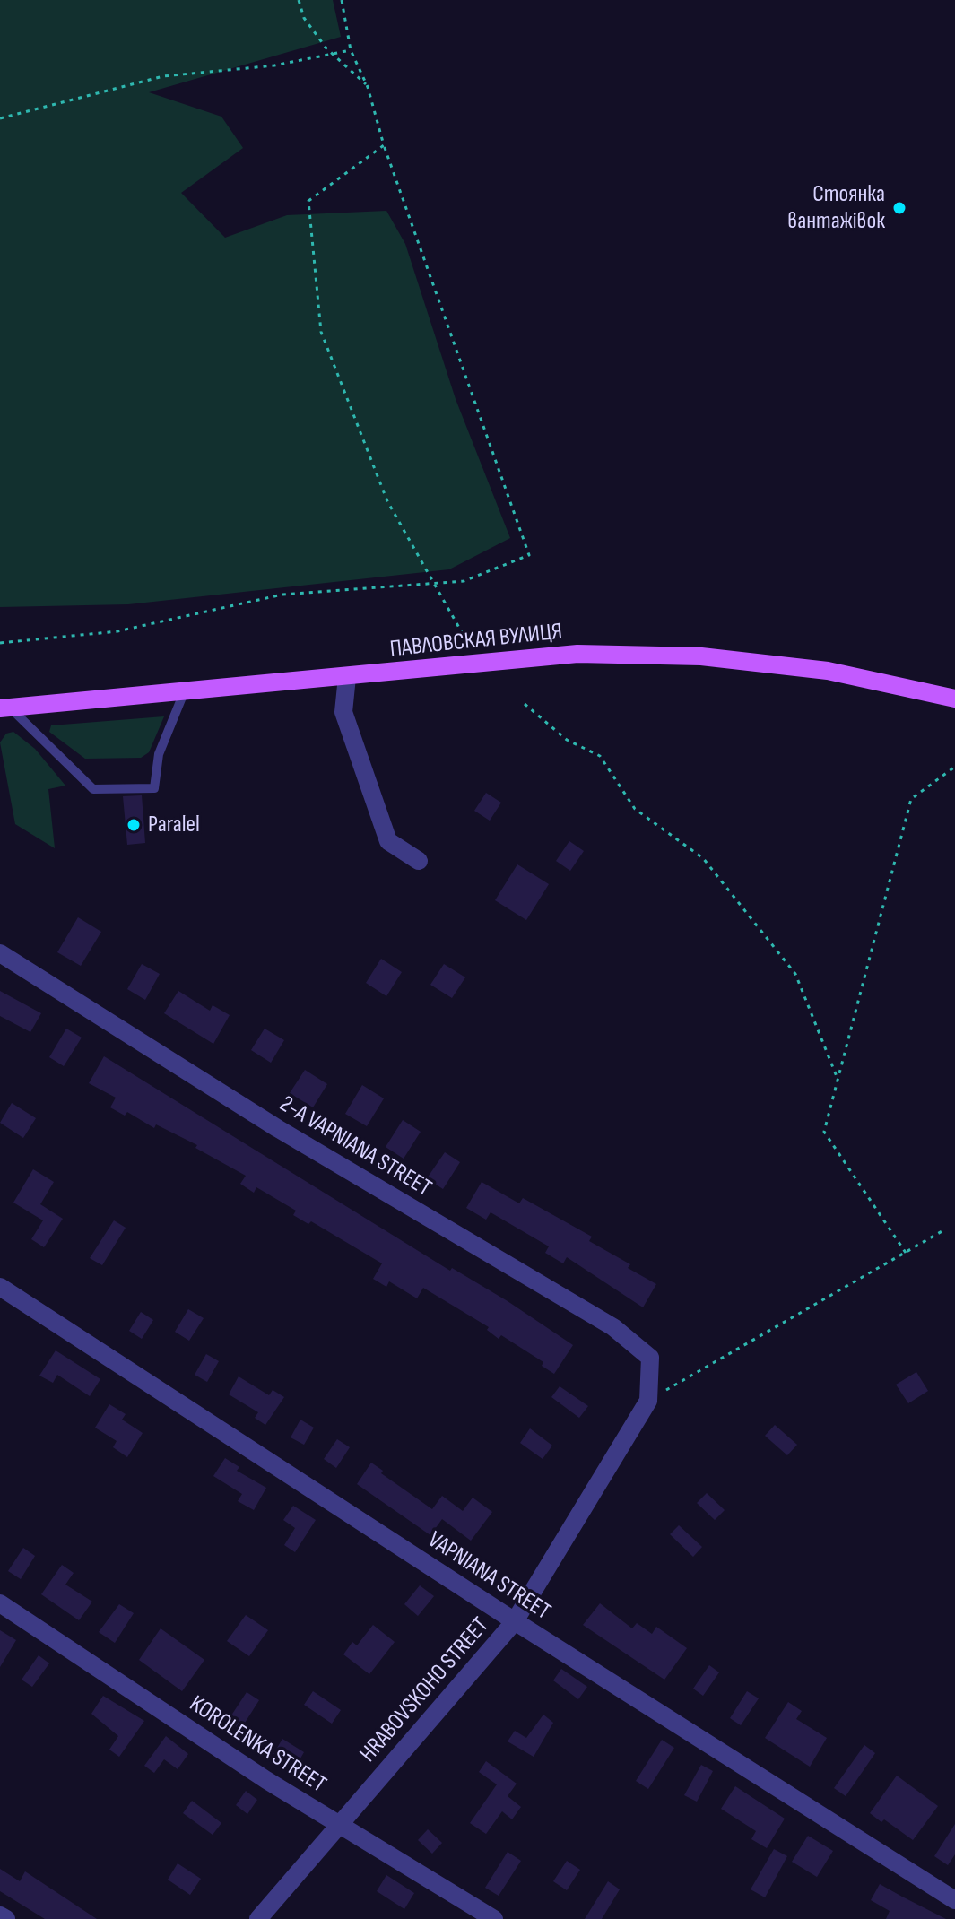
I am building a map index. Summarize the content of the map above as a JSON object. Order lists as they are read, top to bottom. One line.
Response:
{"streets":{"main road":["ПАВЛОВСКАЯ ВУЛИЦЯ"],"street":["2-A VAPNIANA STREET","VAPNIANA STREET","HRABOVSKOHO STREET","KOROLENKA STREET"]},"crossings":[["2-A VAPNIANA STREET","HRABOVSKOHO STREET"],["VAPNIANA STREET","HRABOVSKOHO STREET"],["HRABOVSKOHO STREET","KOROLENKA STREET"]],"places":["Стоянка вантажівок","Paralel"]}
